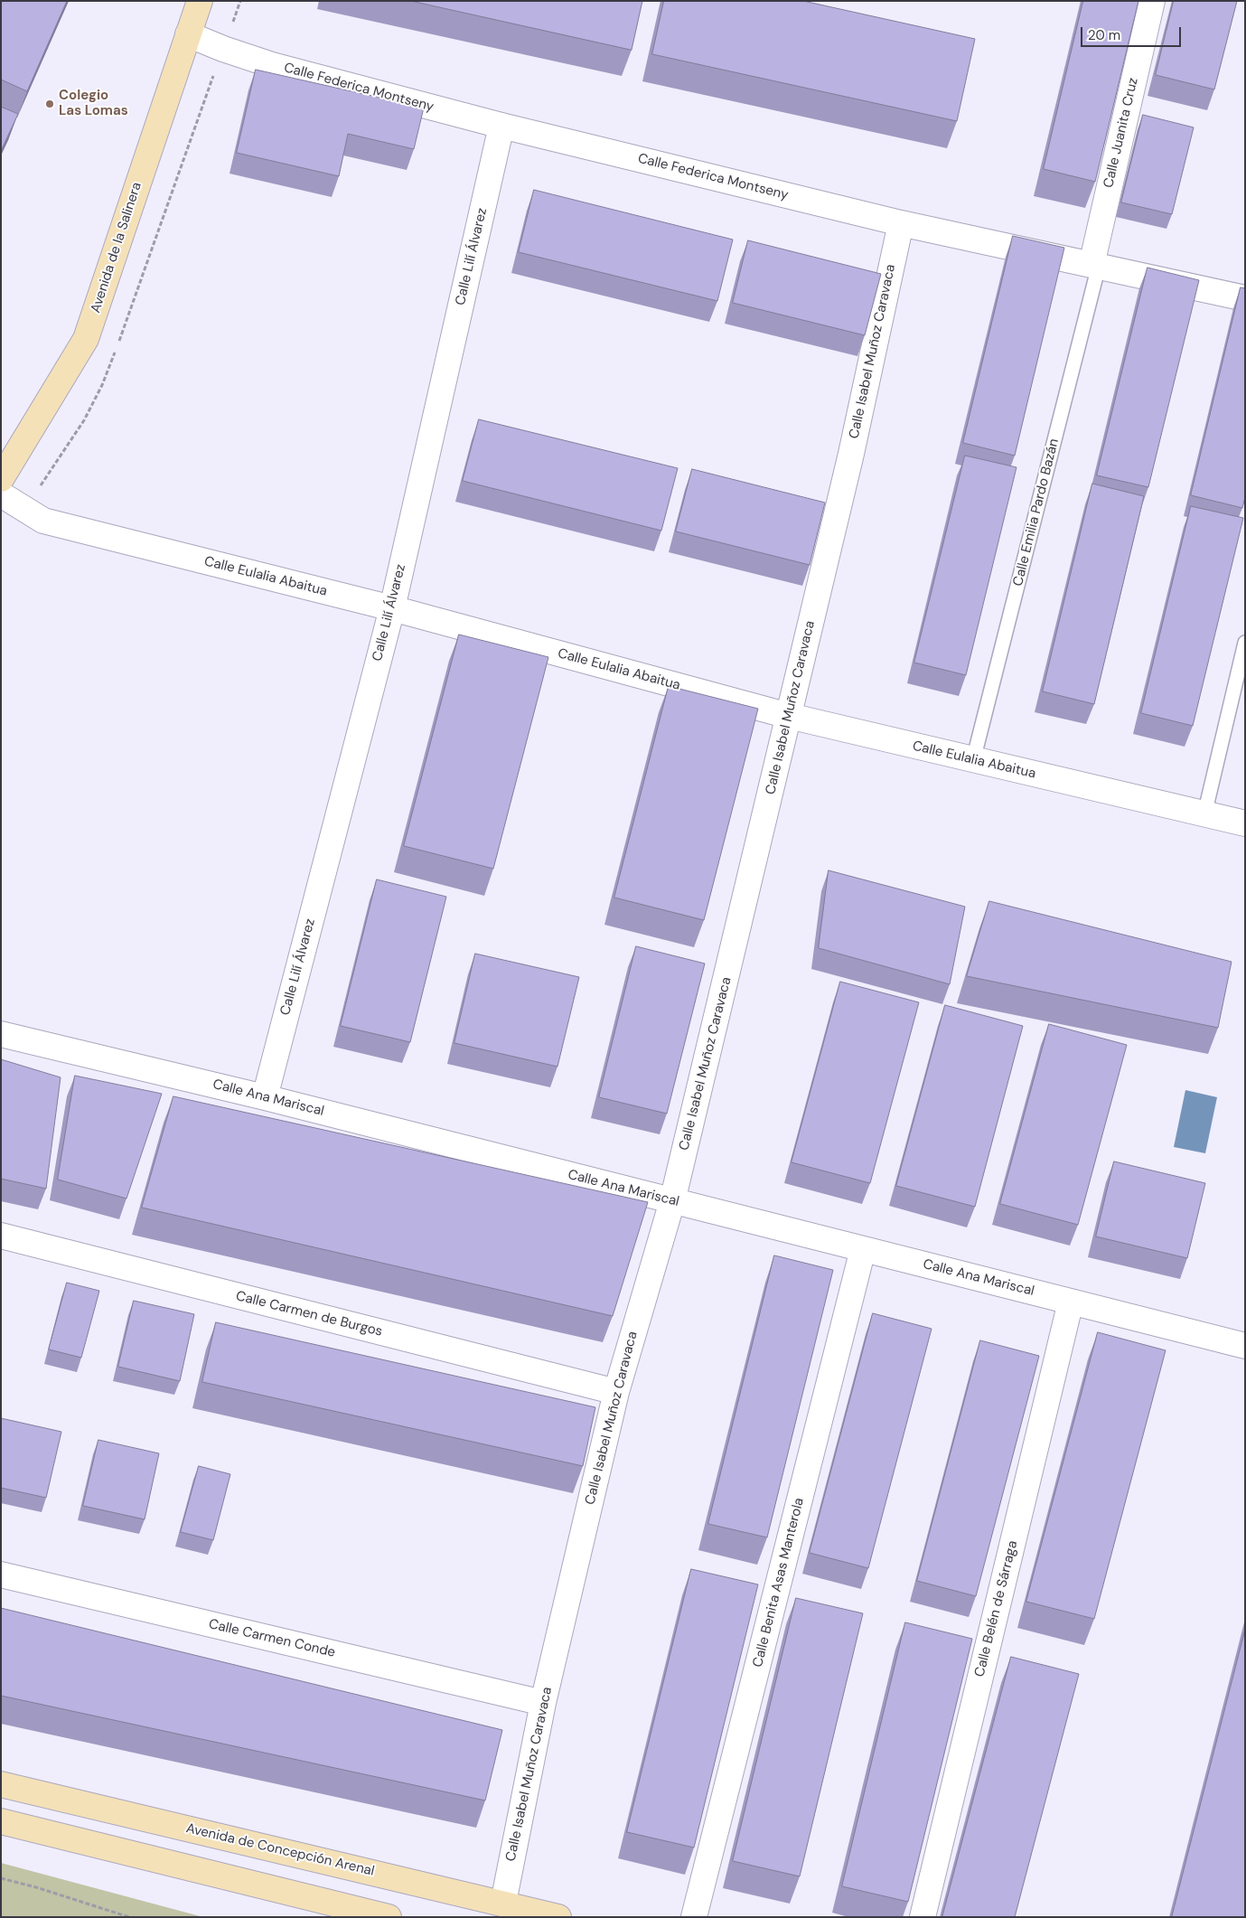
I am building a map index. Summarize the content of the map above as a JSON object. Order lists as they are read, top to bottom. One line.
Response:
{"streets":{"street":["Calle Federica Montseny","Calle Juanita Cruz","Avenida de la Salinera","Calle Lilí Álvarez","Calle Isabel Muñoz Caravaca","Calle Eulalia Abaitua","Calle Ana Mariscal","Calle Carmen de Burgos","Calle Benita Asas Manterola","Calle Belén de Sárraga","Calle Carmen Conde","Avenida de Concepción Arenal"],"lane":["Calle Emilia Pardo Bazán"]},"crossings":[["Calle Federica Montseny","Calle Juanita Cruz"],["Calle Federica Montseny","Avenida de la Salinera"],["Calle Federica Montseny","Calle Lilí Álvarez"],["Calle Federica Montseny","Calle Isabel Muñoz Caravaca"],["Calle Federica Montseny","Calle Emilia Pardo Bazán"],["Calle Juanita Cruz","Calle Emilia Pardo Bazán"],["Calle Lilí Álvarez","Calle Eulalia Abaitua"],["Calle Lilí Álvarez","Calle Ana Mariscal"],["Calle Isabel Muñoz Caravaca","Calle Eulalia Abaitua"],["Calle Isabel Muñoz Caravaca","Calle Ana Mariscal"],["Calle Isabel Muñoz Caravaca","Calle Carmen de Burgos"],["Calle Isabel Muñoz Caravaca","Calle Carmen Conde"],["Calle Isabel Muñoz Caravaca","Avenida de Concepción Arenal"],["Calle Emilia Pardo Bazán","Calle Eulalia Abaitua"],["Calle Ana Mariscal","Calle Benita Asas Manterola"],["Calle Ana Mariscal","Calle Belén de Sárraga"]],"places":["Colegio Las Lomas"],"scale_bar":"20 m"}
